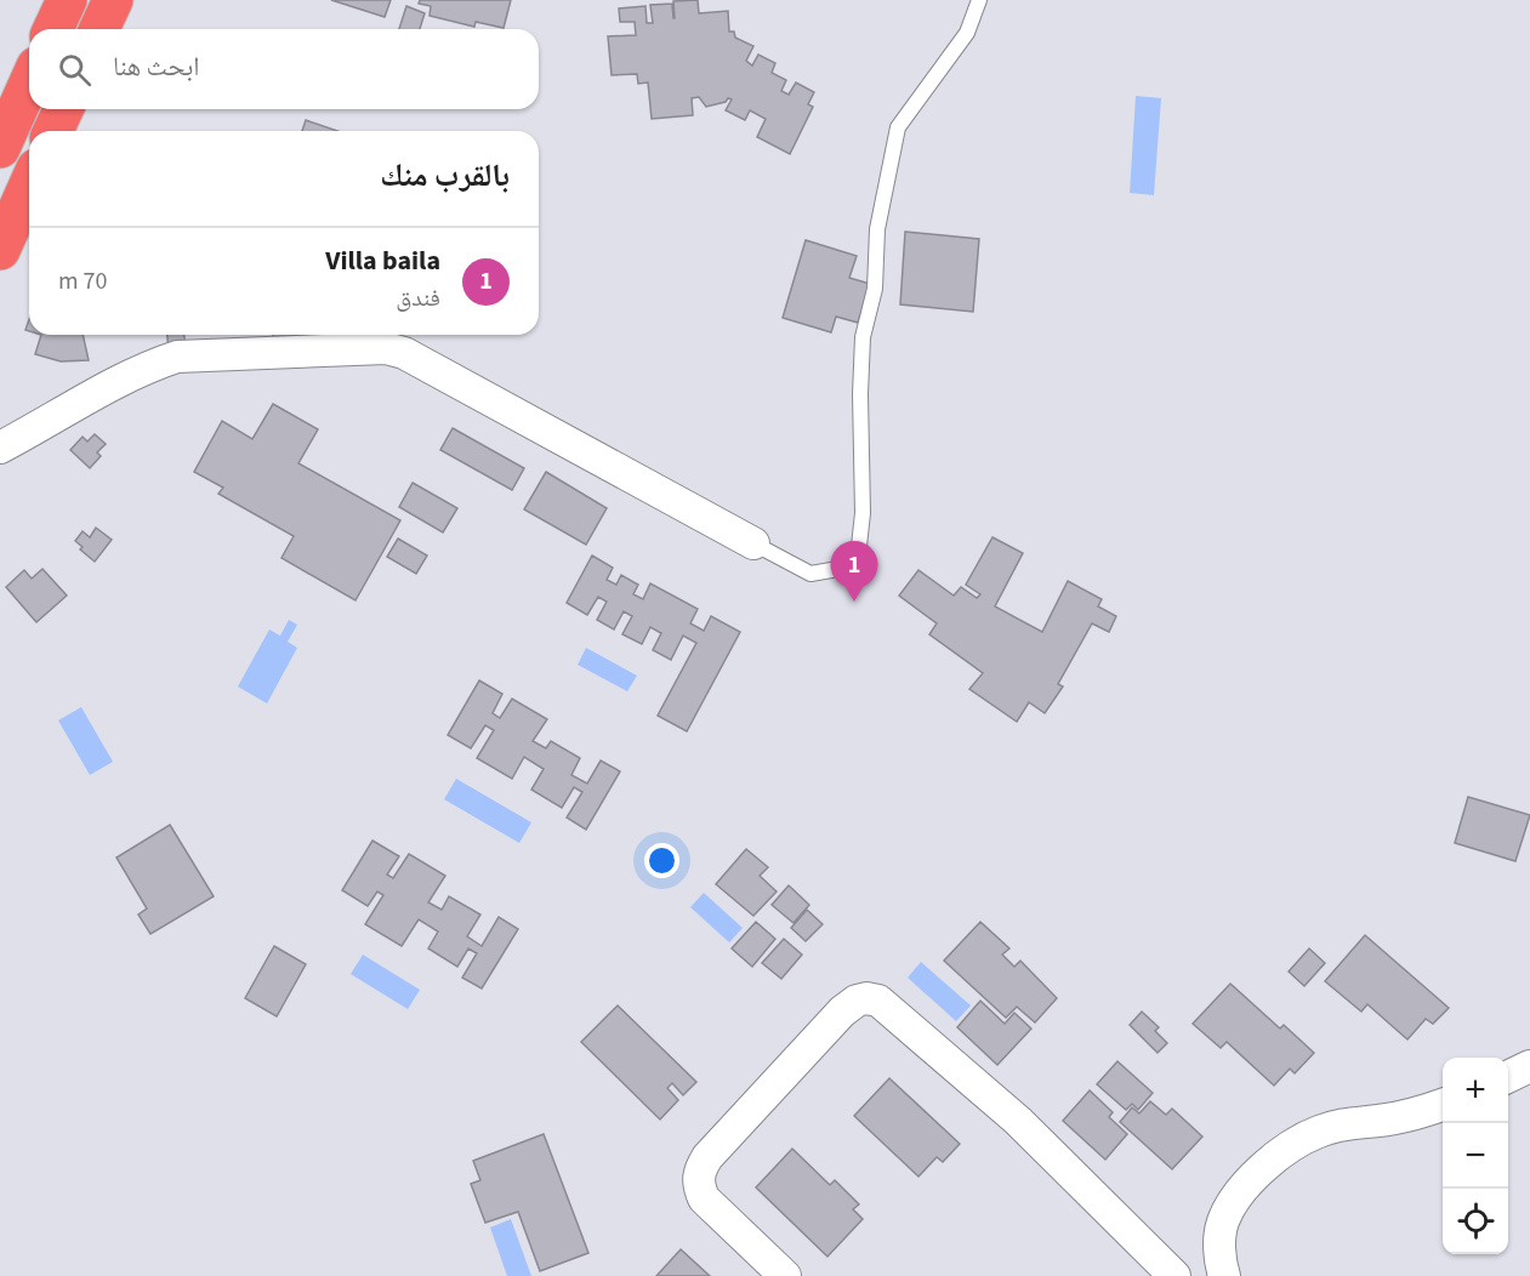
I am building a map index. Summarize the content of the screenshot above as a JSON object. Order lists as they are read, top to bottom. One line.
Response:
{"page":{"search":"ابحث هنا","heading":"بالقرب منك","list":[{"mark":"1","name":"Villa baila","note":"فندق","value":"70 m"}],"pins":"1","map_buttons":["+","−"]}}
